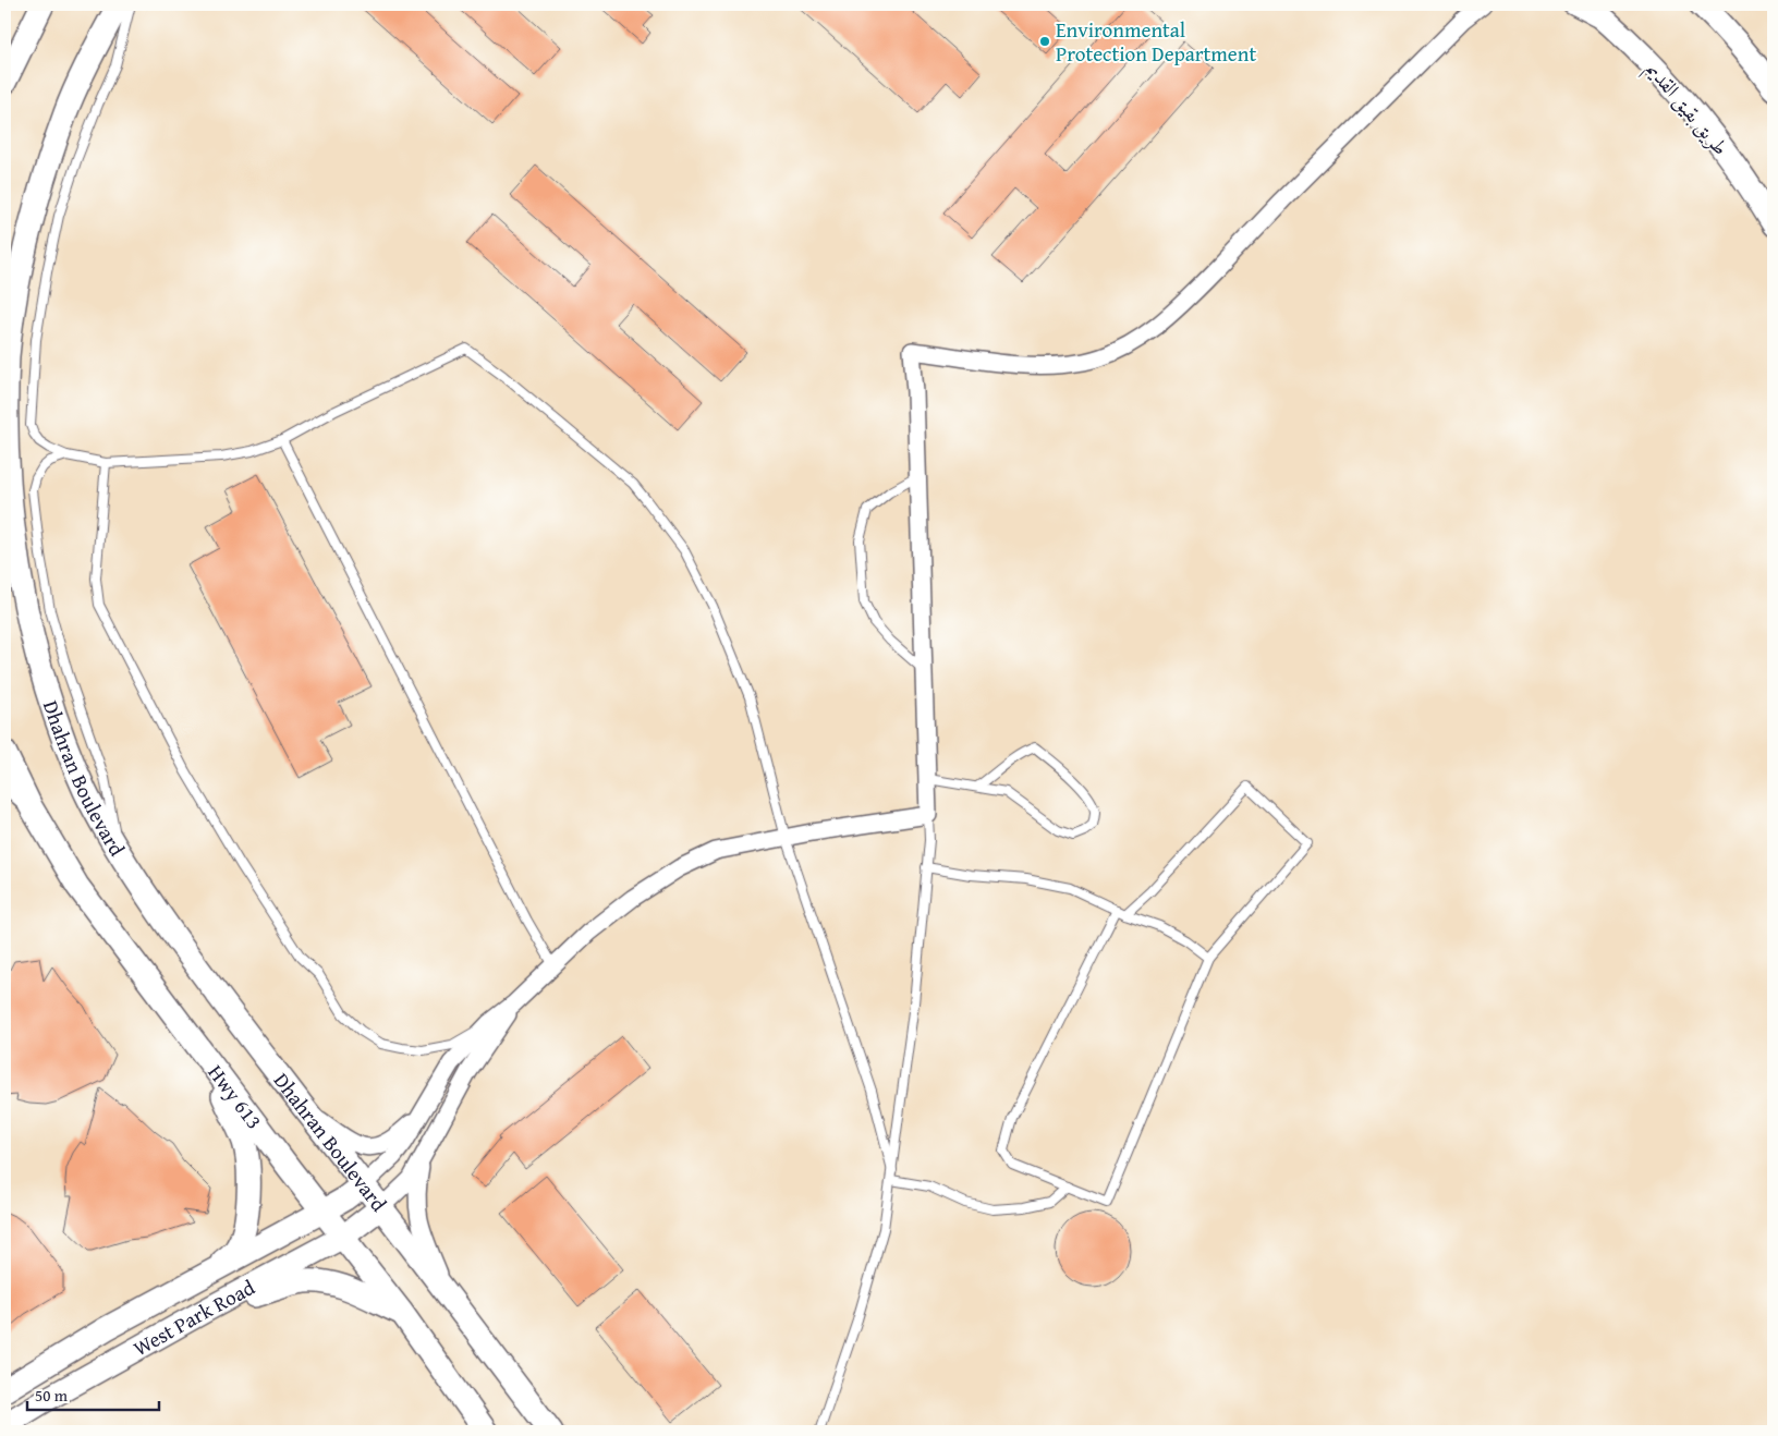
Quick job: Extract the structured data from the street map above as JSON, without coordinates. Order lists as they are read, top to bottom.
{
  "streets": {
    "main road": [
      "طريق بقيق القديم",
      "Dhahran Boulevard",
      "Hwy 613",
      "West Park Road"
    ]
  },
  "crossings": [
    ["Dhahran Boulevard", "West Park Road"],
    ["Hwy 613", "West Park Road"]
  ],
  "places": ["Environmental Protection Department"],
  "scale_bar": "50 m"
}
